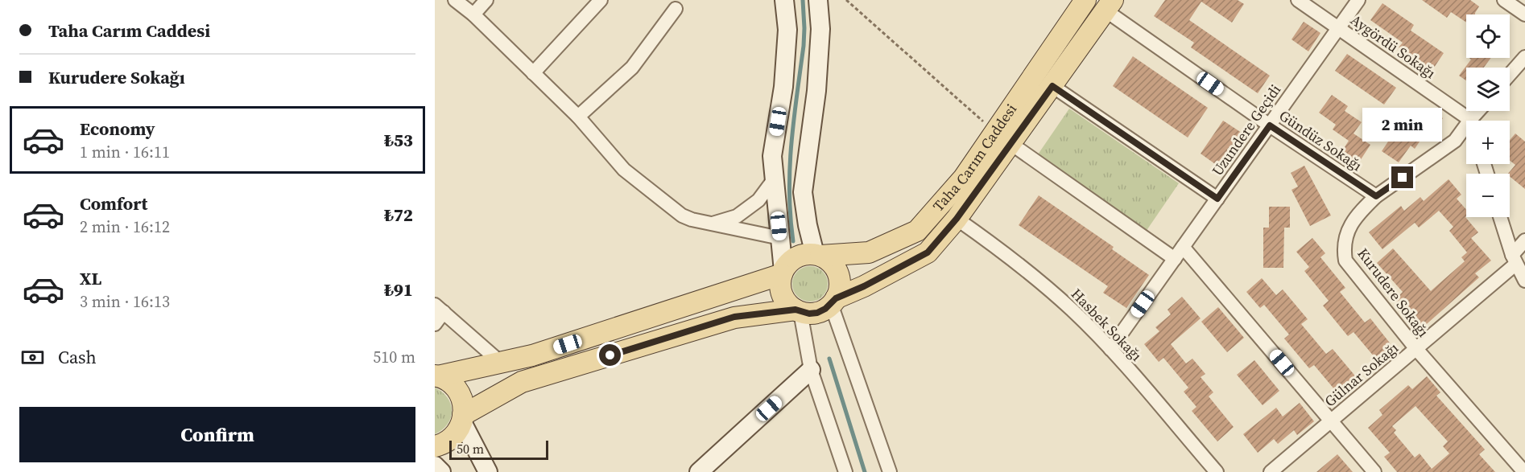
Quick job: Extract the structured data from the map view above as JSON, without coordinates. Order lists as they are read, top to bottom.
{
  "streets": {
    "main road": ["Taha Carım Caddesi"],
    "street": [
      "Aygördü Sokağı",
      "Uzundere Geçidi",
      "Gündüz Sokağı",
      "Kurudere Sokağı",
      "Hasbek Sokağı",
      "Gülnar Sokağı"
    ]
  },
  "crossings": [
    ["Aygördü Sokağı", "Uzundere Geçidi"],
    ["Aygördü Sokağı", "Kurudere Sokağı"],
    ["Uzundere Geçidi", "Gündüz Sokağı"],
    ["Uzundere Geçidi", "Hasbek Sokağı"],
    ["Gündüz Sokağı", "Taha Carım Caddesi"],
    ["Gündüz Sokağı", "Kurudere Sokağı"],
    ["Taha Carım Caddesi", "Hasbek Sokağı"],
    ["Kurudere Sokağı", "Gülnar Sokağı"]
  ],
  "scale_bar": "50 m",
  "page": {
    "banner": ["Taha Carım Caddesi", "Kurudere Sokağı"],
    "map_buttons": ["+", "−"],
    "list": [
      {
        "name": "Economy",
        "note": "1 min · 16:11",
        "value": "₺53"
      },
      {
        "name": "Comfort",
        "note": "2 min · 16:12",
        "value": "₺72"
      },
      {
        "name": "XL",
        "note": "3 min · 16:13",
        "value": "₺91"
      }
    ],
    "bubble": "2 min",
    "pay": ["Cash", "510 m"],
    "buttons": "Confirm",
    "scale": "50 m"
  }
}
